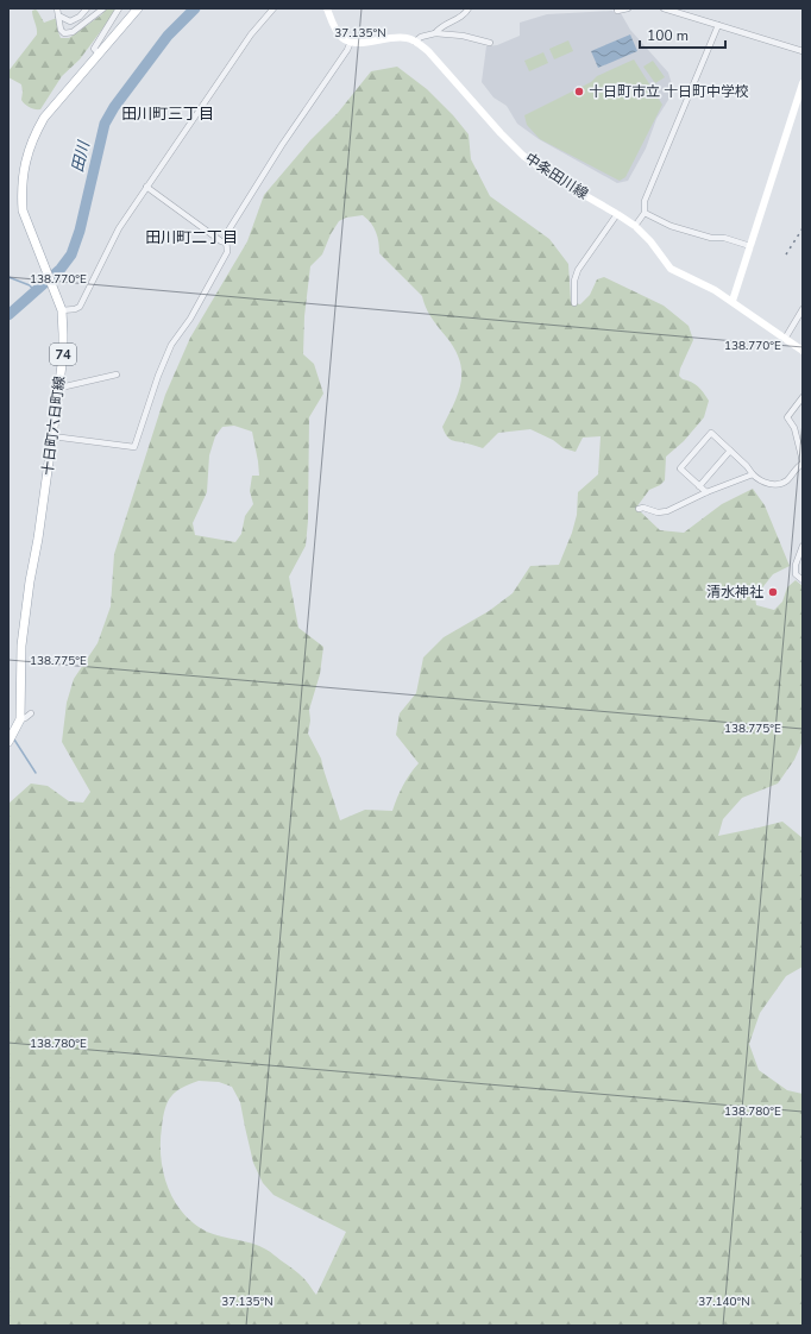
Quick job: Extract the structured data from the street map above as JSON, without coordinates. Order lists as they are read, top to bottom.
{
  "streets": {
    "main road": ["中条田川線", "74", "十日町六日町線"]
  },
  "districts": ["田川町三丁目", "田川町二丁目"],
  "water": ["田川"],
  "places": ["十日町市立 十日町中学校", "清水神社"],
  "scale_bar": "100 m",
  "coordinates": [
    "37.135°N",
    "138.770°E",
    "138.775°E",
    "138.780°E",
    "37.140°N"
  ]
}
